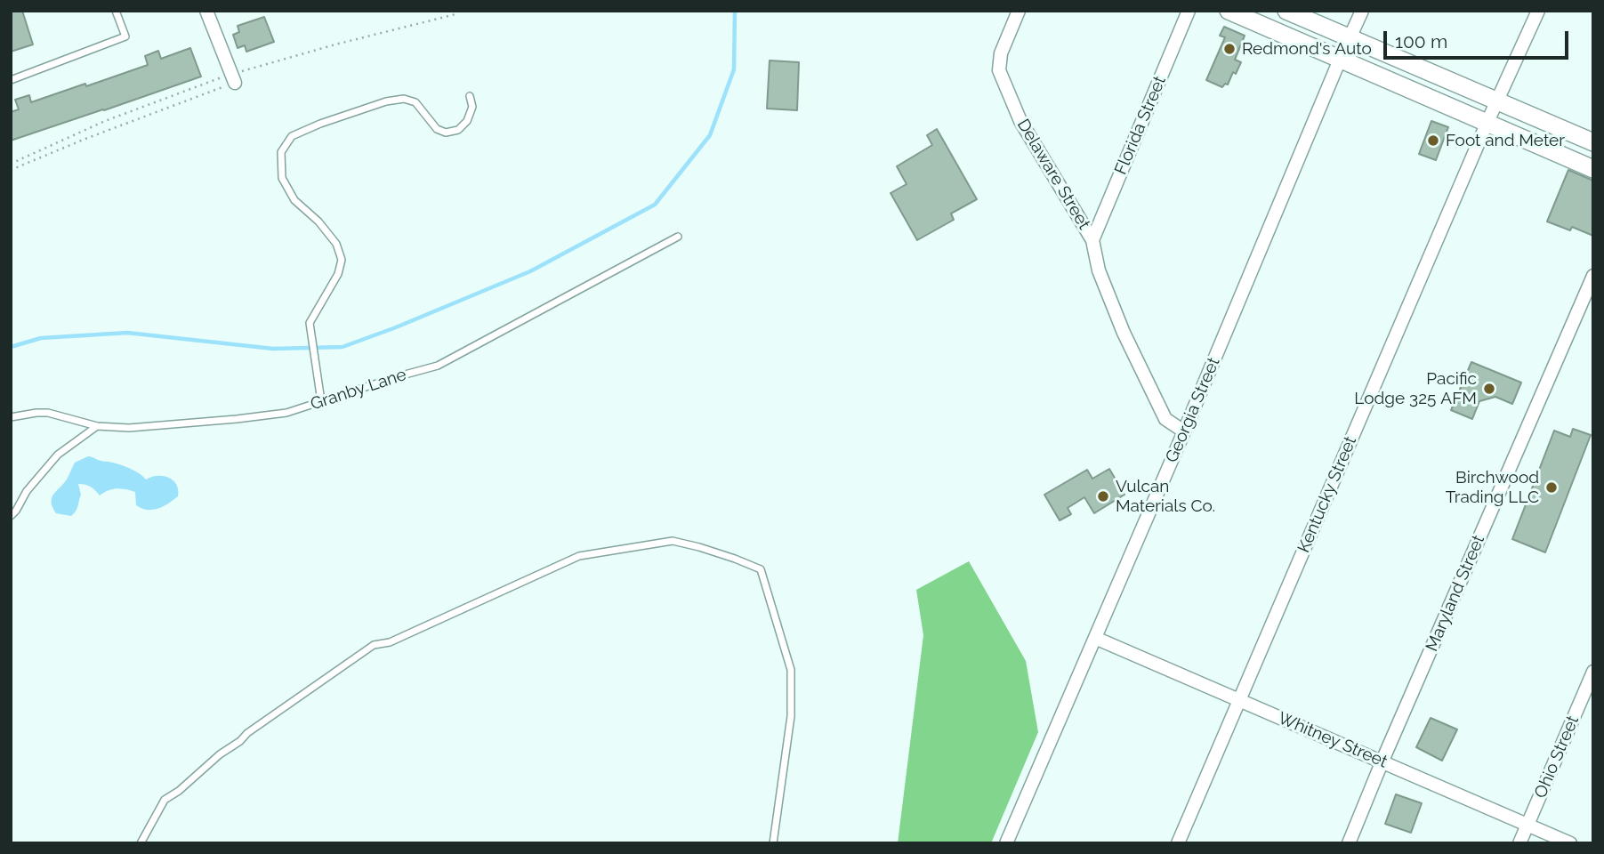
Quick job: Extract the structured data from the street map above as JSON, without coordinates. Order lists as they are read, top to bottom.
{
  "streets": {
    "street": [
      "Florida Street",
      "Delaware Street",
      "Georgia Street",
      "Kentucky Street",
      "Maryland Street",
      "Whitney Street",
      "Ohio Street"
    ],
    "lane": ["Granby Lane"]
  },
  "crossings": [
    ["Florida Street", "Delaware Street"],
    ["Delaware Street", "Georgia Street"],
    ["Georgia Street", "Whitney Street"],
    ["Kentucky Street", "Whitney Street"],
    ["Maryland Street", "Whitney Street"],
    ["Whitney Street", "Ohio Street"]
  ],
  "places": [
    "Redmond's Auto",
    "Foot and Meter",
    "Pacific Lodge 325 AFM",
    "Birchwood Trading LLC",
    "Vulcan Materials Co."
  ],
  "scale_bar": "100 m"
}
